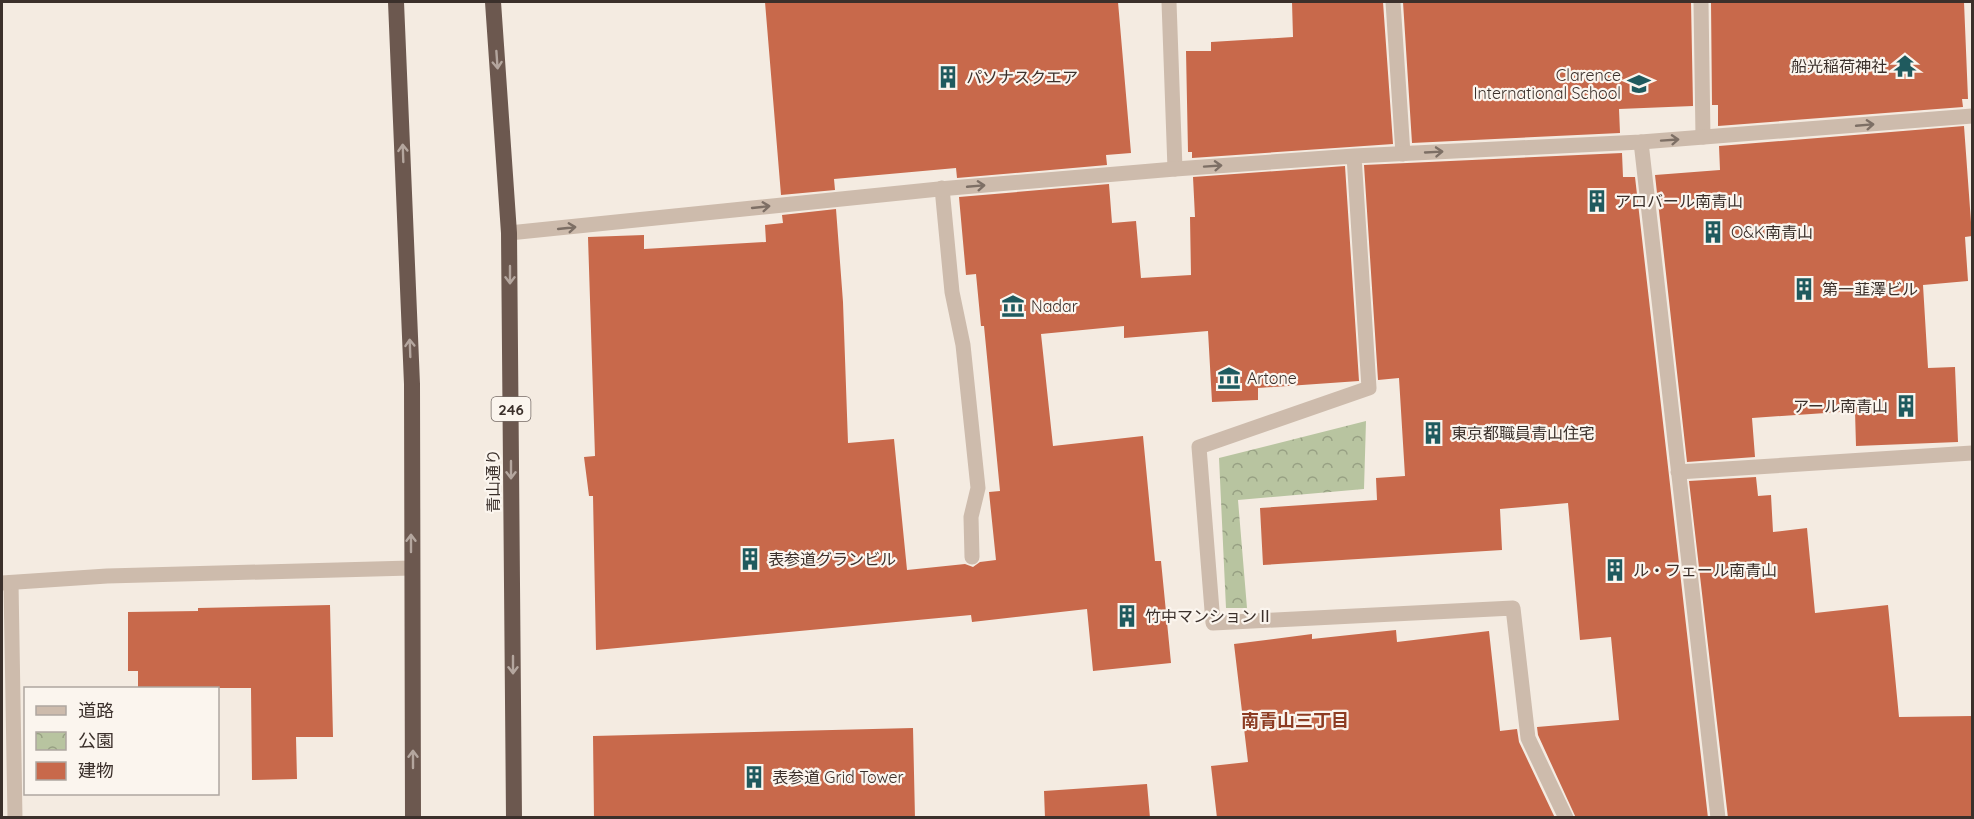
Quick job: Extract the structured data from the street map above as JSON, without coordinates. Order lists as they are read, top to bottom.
{
  "streets": {
    "highway": ["246", "青山通り"]
  },
  "districts": ["南青山三丁目"],
  "places": {
    "temple": ["船光稲荷神社"],
    "building": [
      "パソナスクエア",
      "アロバール南青山",
      "O&K南青山",
      "第一韮澤ビル",
      "アール南青山",
      "東京都職員青山住宅",
      "表参道グランビル",
      "ル・フェール南青山",
      "竹中マンションⅡ",
      "表参道 Grid Tower"
    ],
    "school or university": ["Clarence International School"],
    "museum": ["Nadar", "Artone"]
  },
  "legend": ["道路", "公園", "建物"]
}
